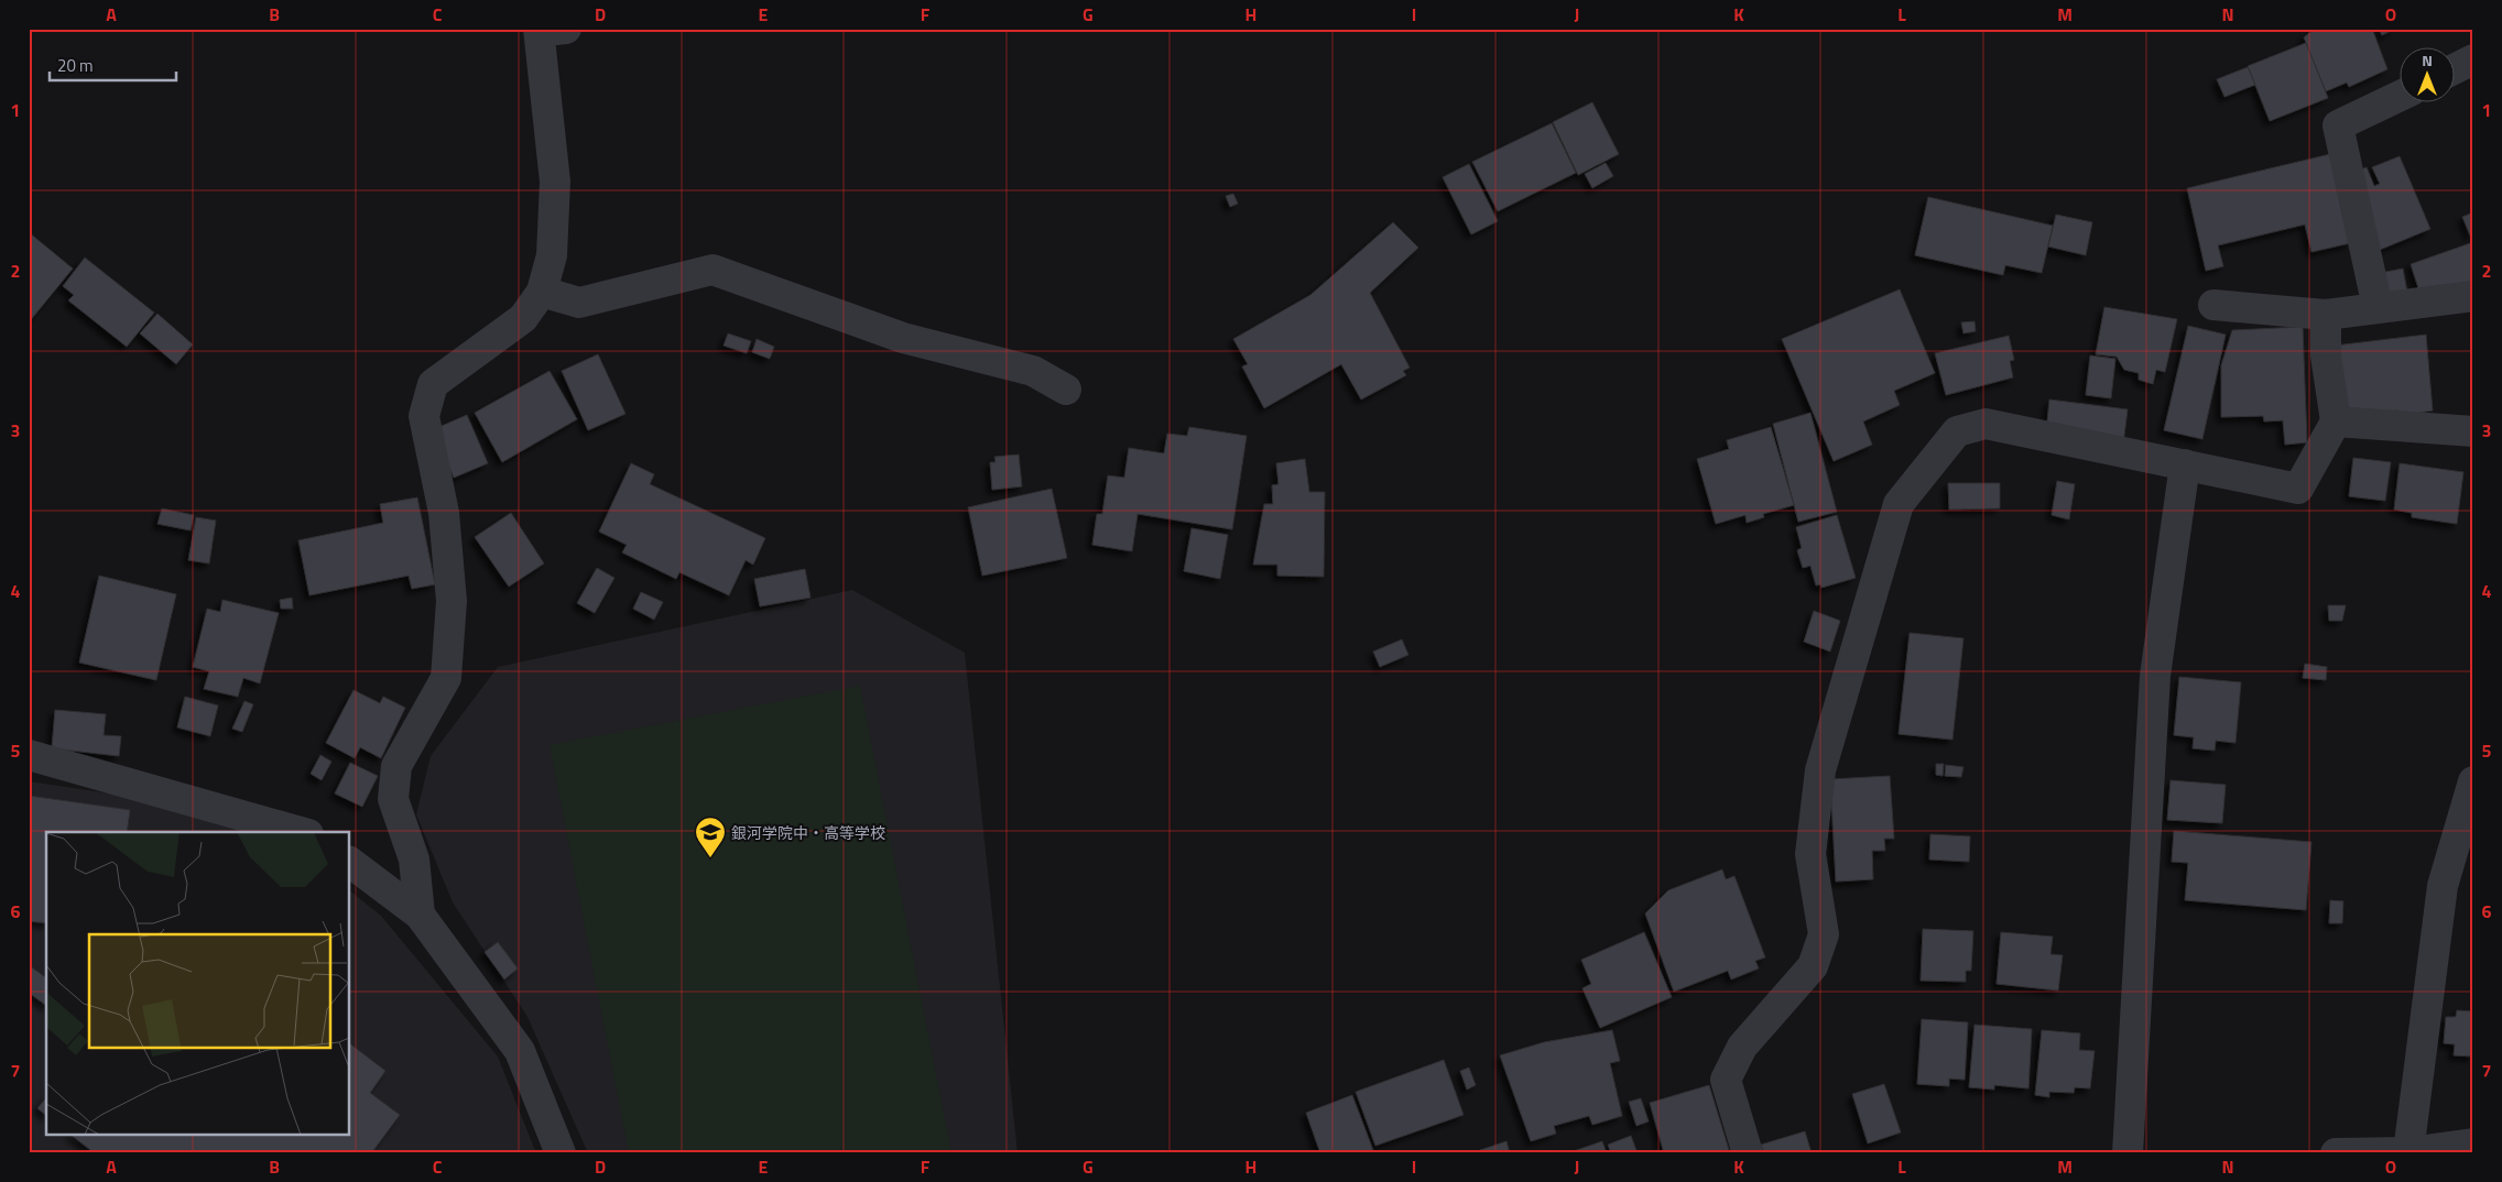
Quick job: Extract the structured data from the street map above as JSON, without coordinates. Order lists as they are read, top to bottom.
{
  "places": {
    "school or university": ["銀河学院中・高等学校"]
  },
  "scale_bar": "20 m",
  "north": "top",
  "grid": {
    "columns": [
      "A",
      "B",
      "C",
      "D",
      "E",
      "F",
      "G",
      "H",
      "I",
      "J",
      "K",
      "L",
      "M",
      "N",
      "O"
    ],
    "rows": [
      "1",
      "2",
      "3",
      "4",
      "5",
      "6",
      "7"
    ]
  }
}
